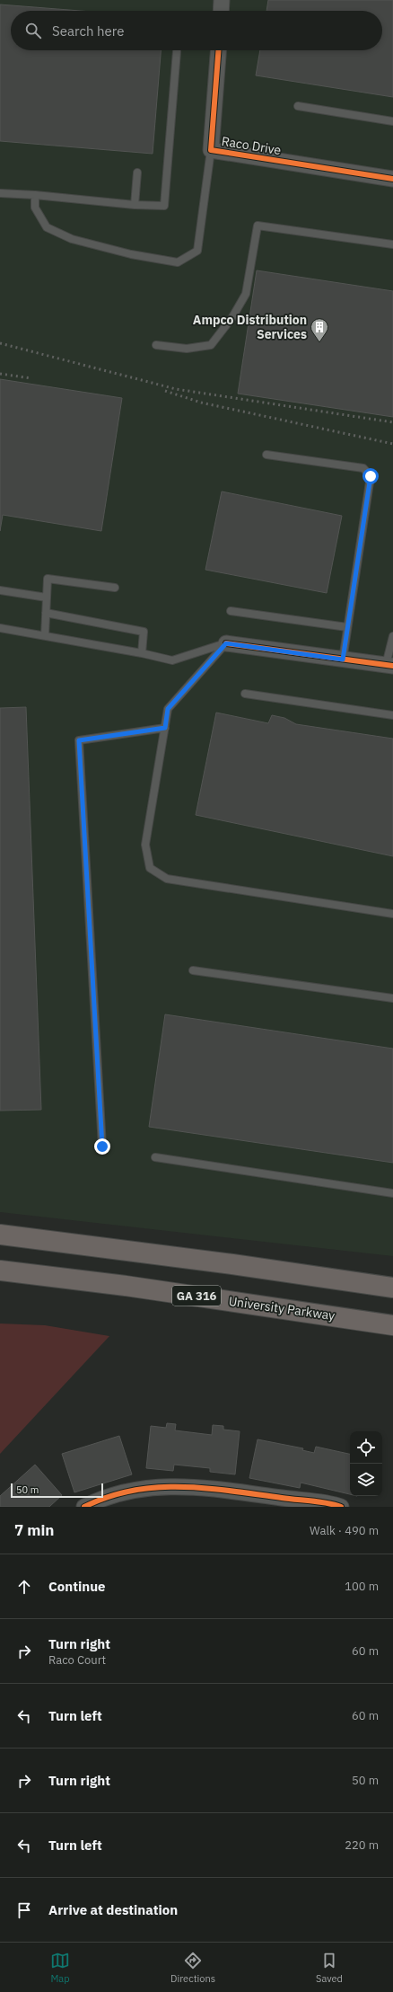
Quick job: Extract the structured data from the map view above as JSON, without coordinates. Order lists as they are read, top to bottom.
{
  "streets": {
    "highway": ["GA 316", "University Parkway"],
    "street": ["Raco Drive"]
  },
  "places": {
    "building": ["Ampco Distribution Services"]
  },
  "scale_bar": "50 m",
  "page": {
    "search": "Search here",
    "scale": "50 m",
    "heading": ["7 min", "Walk · 490 m"],
    "list": [
      ["Continue", "100 m"],
      ["Turn right", "Raco Court", "60 m"],
      ["Turn left", "60 m"],
      ["Turn right", "50 m"],
      ["Turn left", "220 m"],
      "Arrive at destination"
    ],
    "nav": ["Map", "Directions", "Saved"]
  }
}
